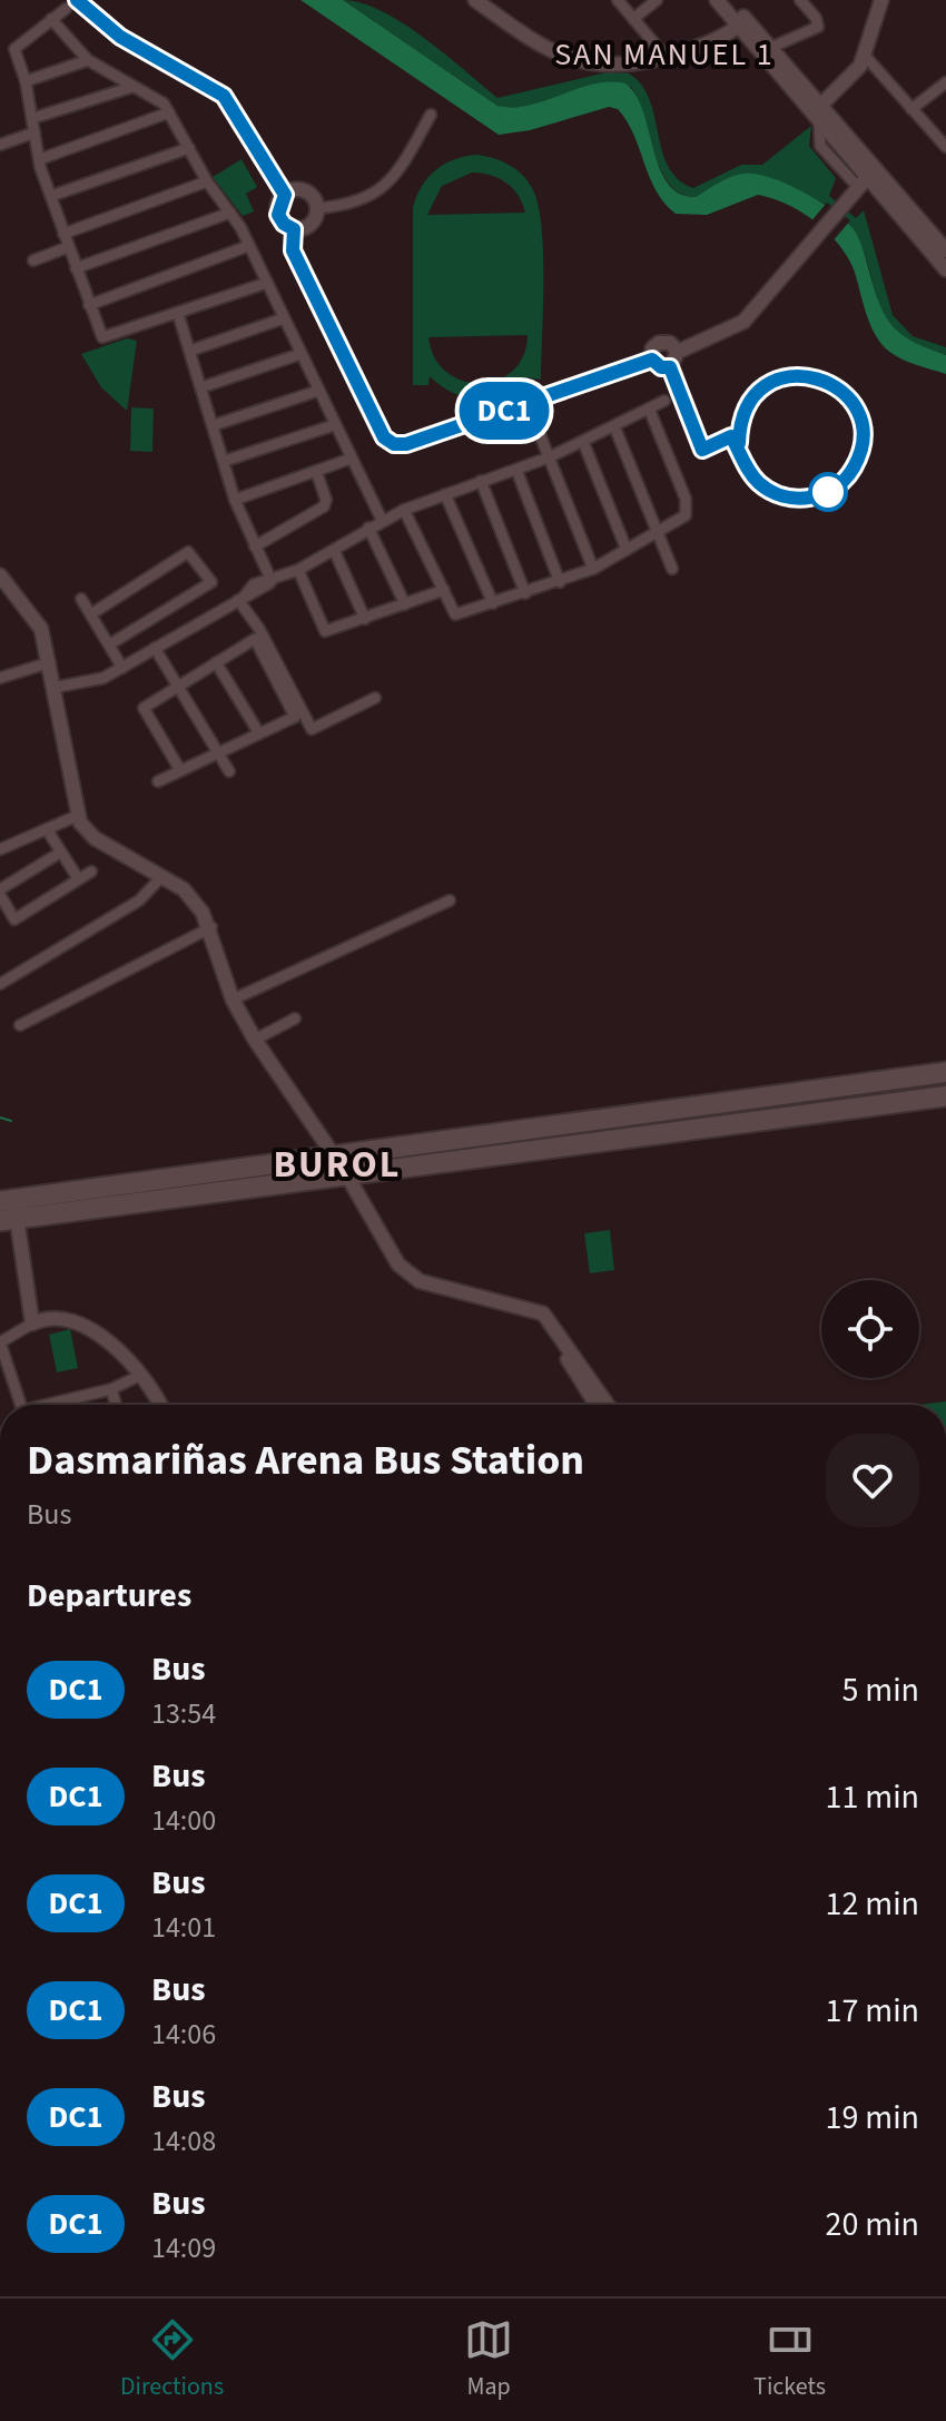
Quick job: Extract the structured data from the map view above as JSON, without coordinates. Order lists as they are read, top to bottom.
{
  "districts": ["SAN MANUEL 1", "BUROL"],
  "lines": ["bus line DC1"],
  "page": {
    "on_map": "DC1",
    "heading": [
      ["Dasmariñas Arena Bus Station", "Bus"],
      "Departures"
    ],
    "list": [
      {
        "mark": "DC1",
        "name": "Bus",
        "note": "13:54",
        "value": "5 min"
      },
      {
        "mark": "DC1",
        "name": "Bus",
        "note": "14:00",
        "value": "11 min"
      },
      {
        "mark": "DC1",
        "name": "Bus",
        "note": "14:01",
        "value": "12 min"
      },
      {
        "mark": "DC1",
        "name": "Bus",
        "note": "14:06",
        "value": "17 min"
      },
      {
        "mark": "DC1",
        "name": "Bus",
        "note": "14:08",
        "value": "19 min"
      },
      {
        "mark": "DC1",
        "name": "Bus",
        "note": "14:09",
        "value": "20 min"
      }
    ],
    "tabs": ["Directions", "Map", "Tickets"]
  }
}
